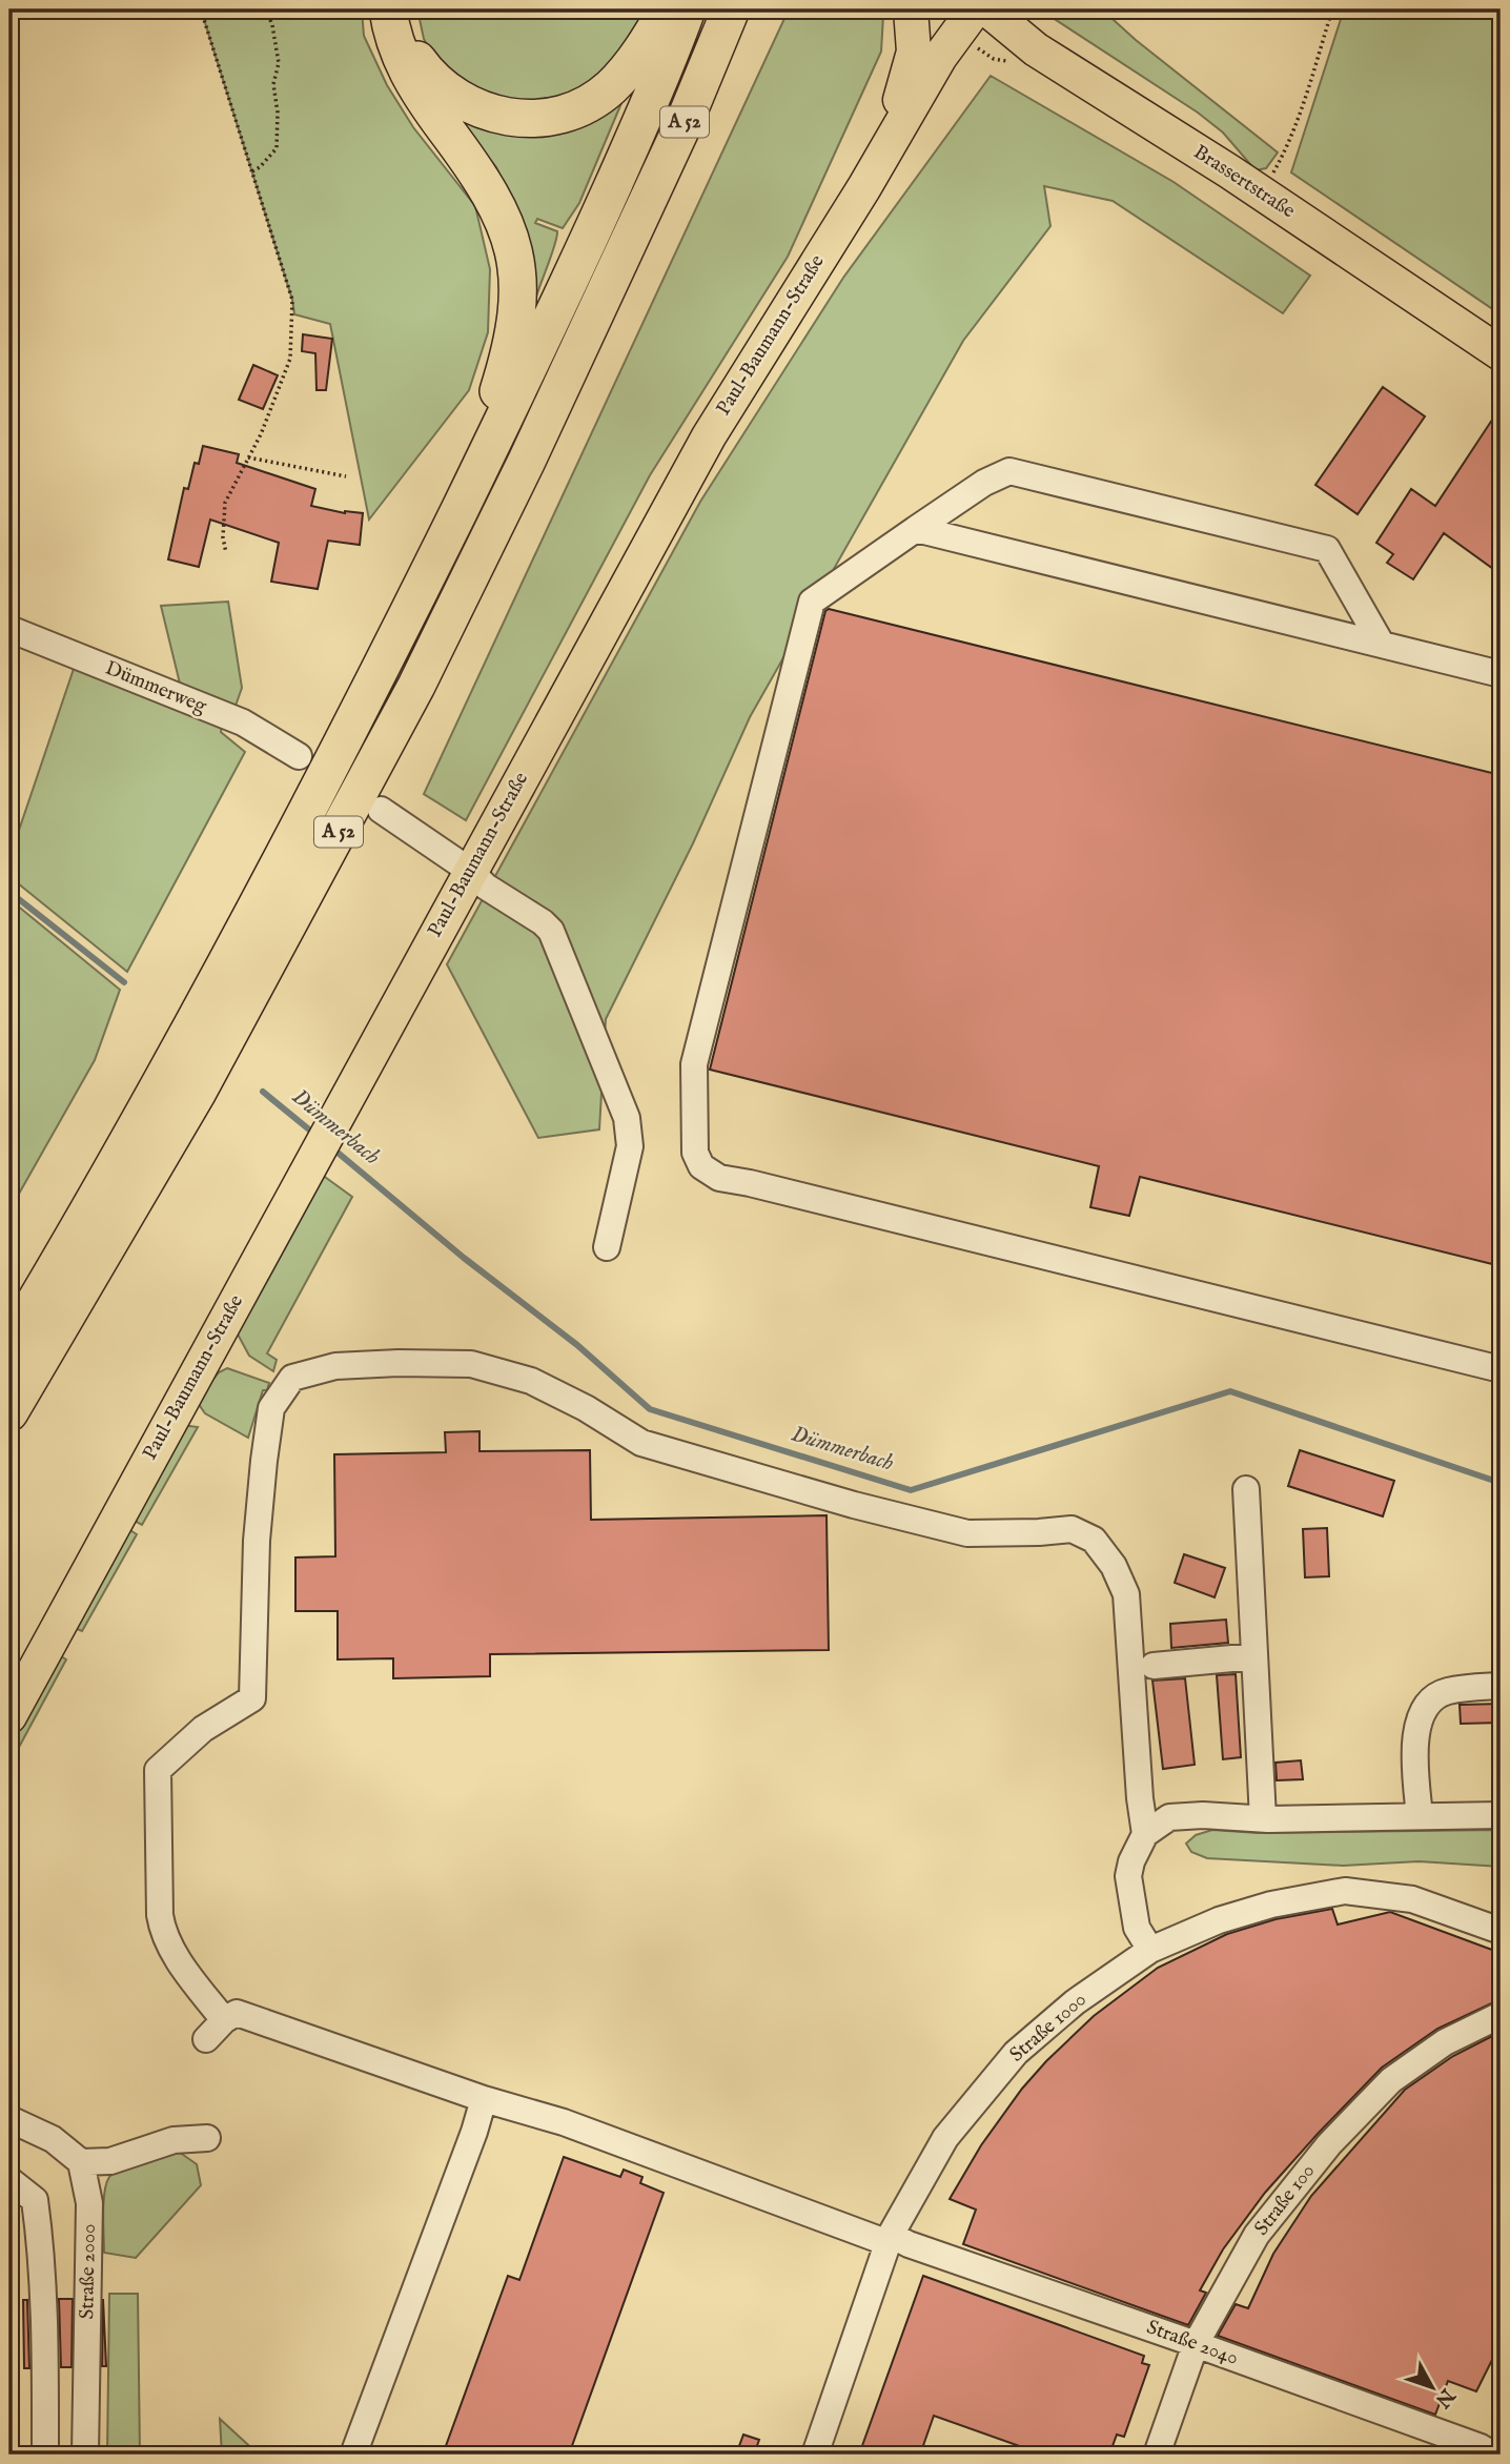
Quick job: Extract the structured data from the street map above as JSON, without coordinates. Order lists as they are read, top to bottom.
{
  "streets": {
    "highway": ["A 52"],
    "main road": ["Brassertstraße", "Paul-Baumann-Straße"],
    "street": [
      "Dümmerweg",
      "Straße 1000",
      "Straße 100",
      "Straße 2000",
      "Straße 2040"
    ]
  },
  "crossings": [
    ["Straße 1000", "Straße 2040"],
    ["Straße 100", "Straße 2040"]
  ],
  "water": ["Dümmerbach"],
  "north": "bottom right"
}
